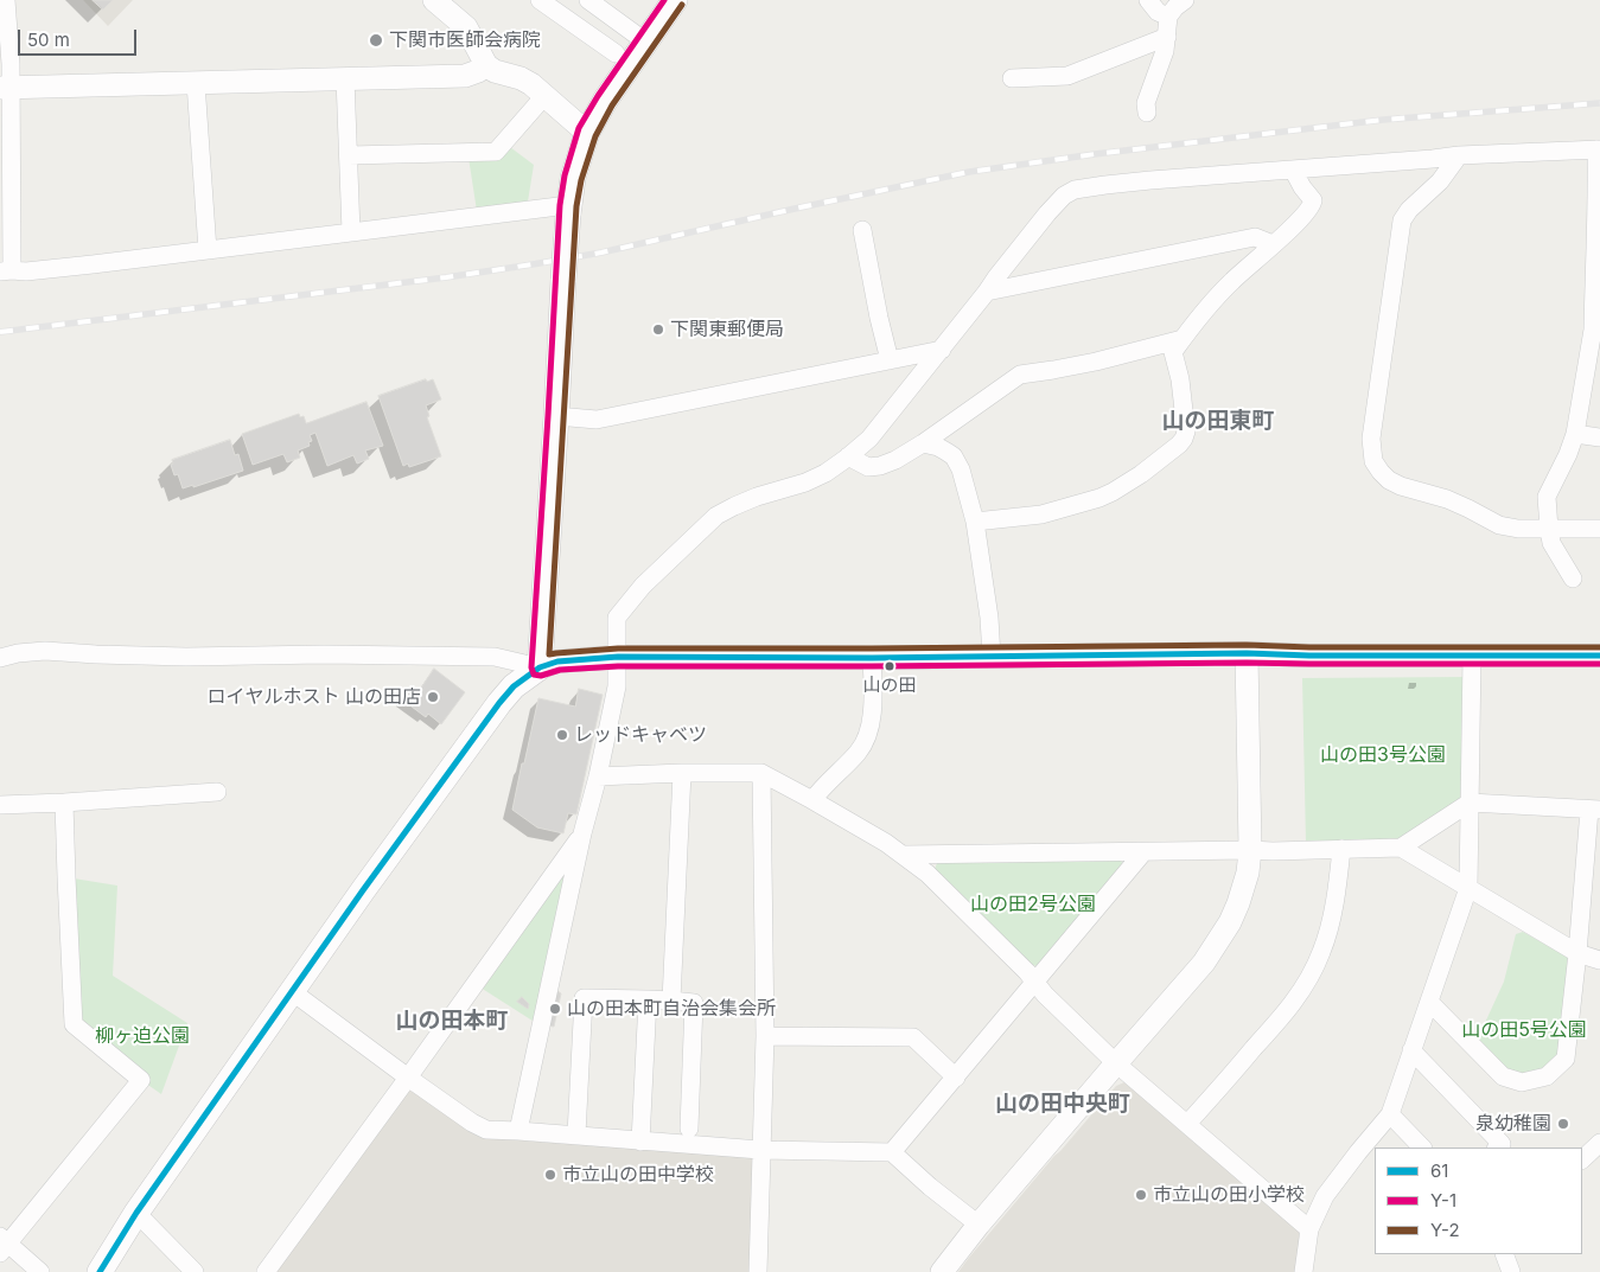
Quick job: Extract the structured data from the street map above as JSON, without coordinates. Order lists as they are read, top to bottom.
{
  "districts": ["山の田東町", "山の田本町", "山の田中央町"],
  "parks": [
    "山の田3号公園",
    "山の田2号公園",
    "山の田5号公園",
    "柳ヶ迫公園"
  ],
  "places": [
    "下関市医師会病院",
    "下関東郵便局",
    "山の田",
    "ロイヤルホスト 山の田店",
    "レッドキャベツ",
    "山の田本町自治会集会所",
    "泉幼稚園",
    "市立山の田中学校",
    "市立山の田小学校"
  ],
  "lines": ["transit line Y-1", "transit line Y-2", "transit line 61"],
  "legend": ["61", "Y-1", "Y-2"],
  "scale_bar": "50 m"
}
